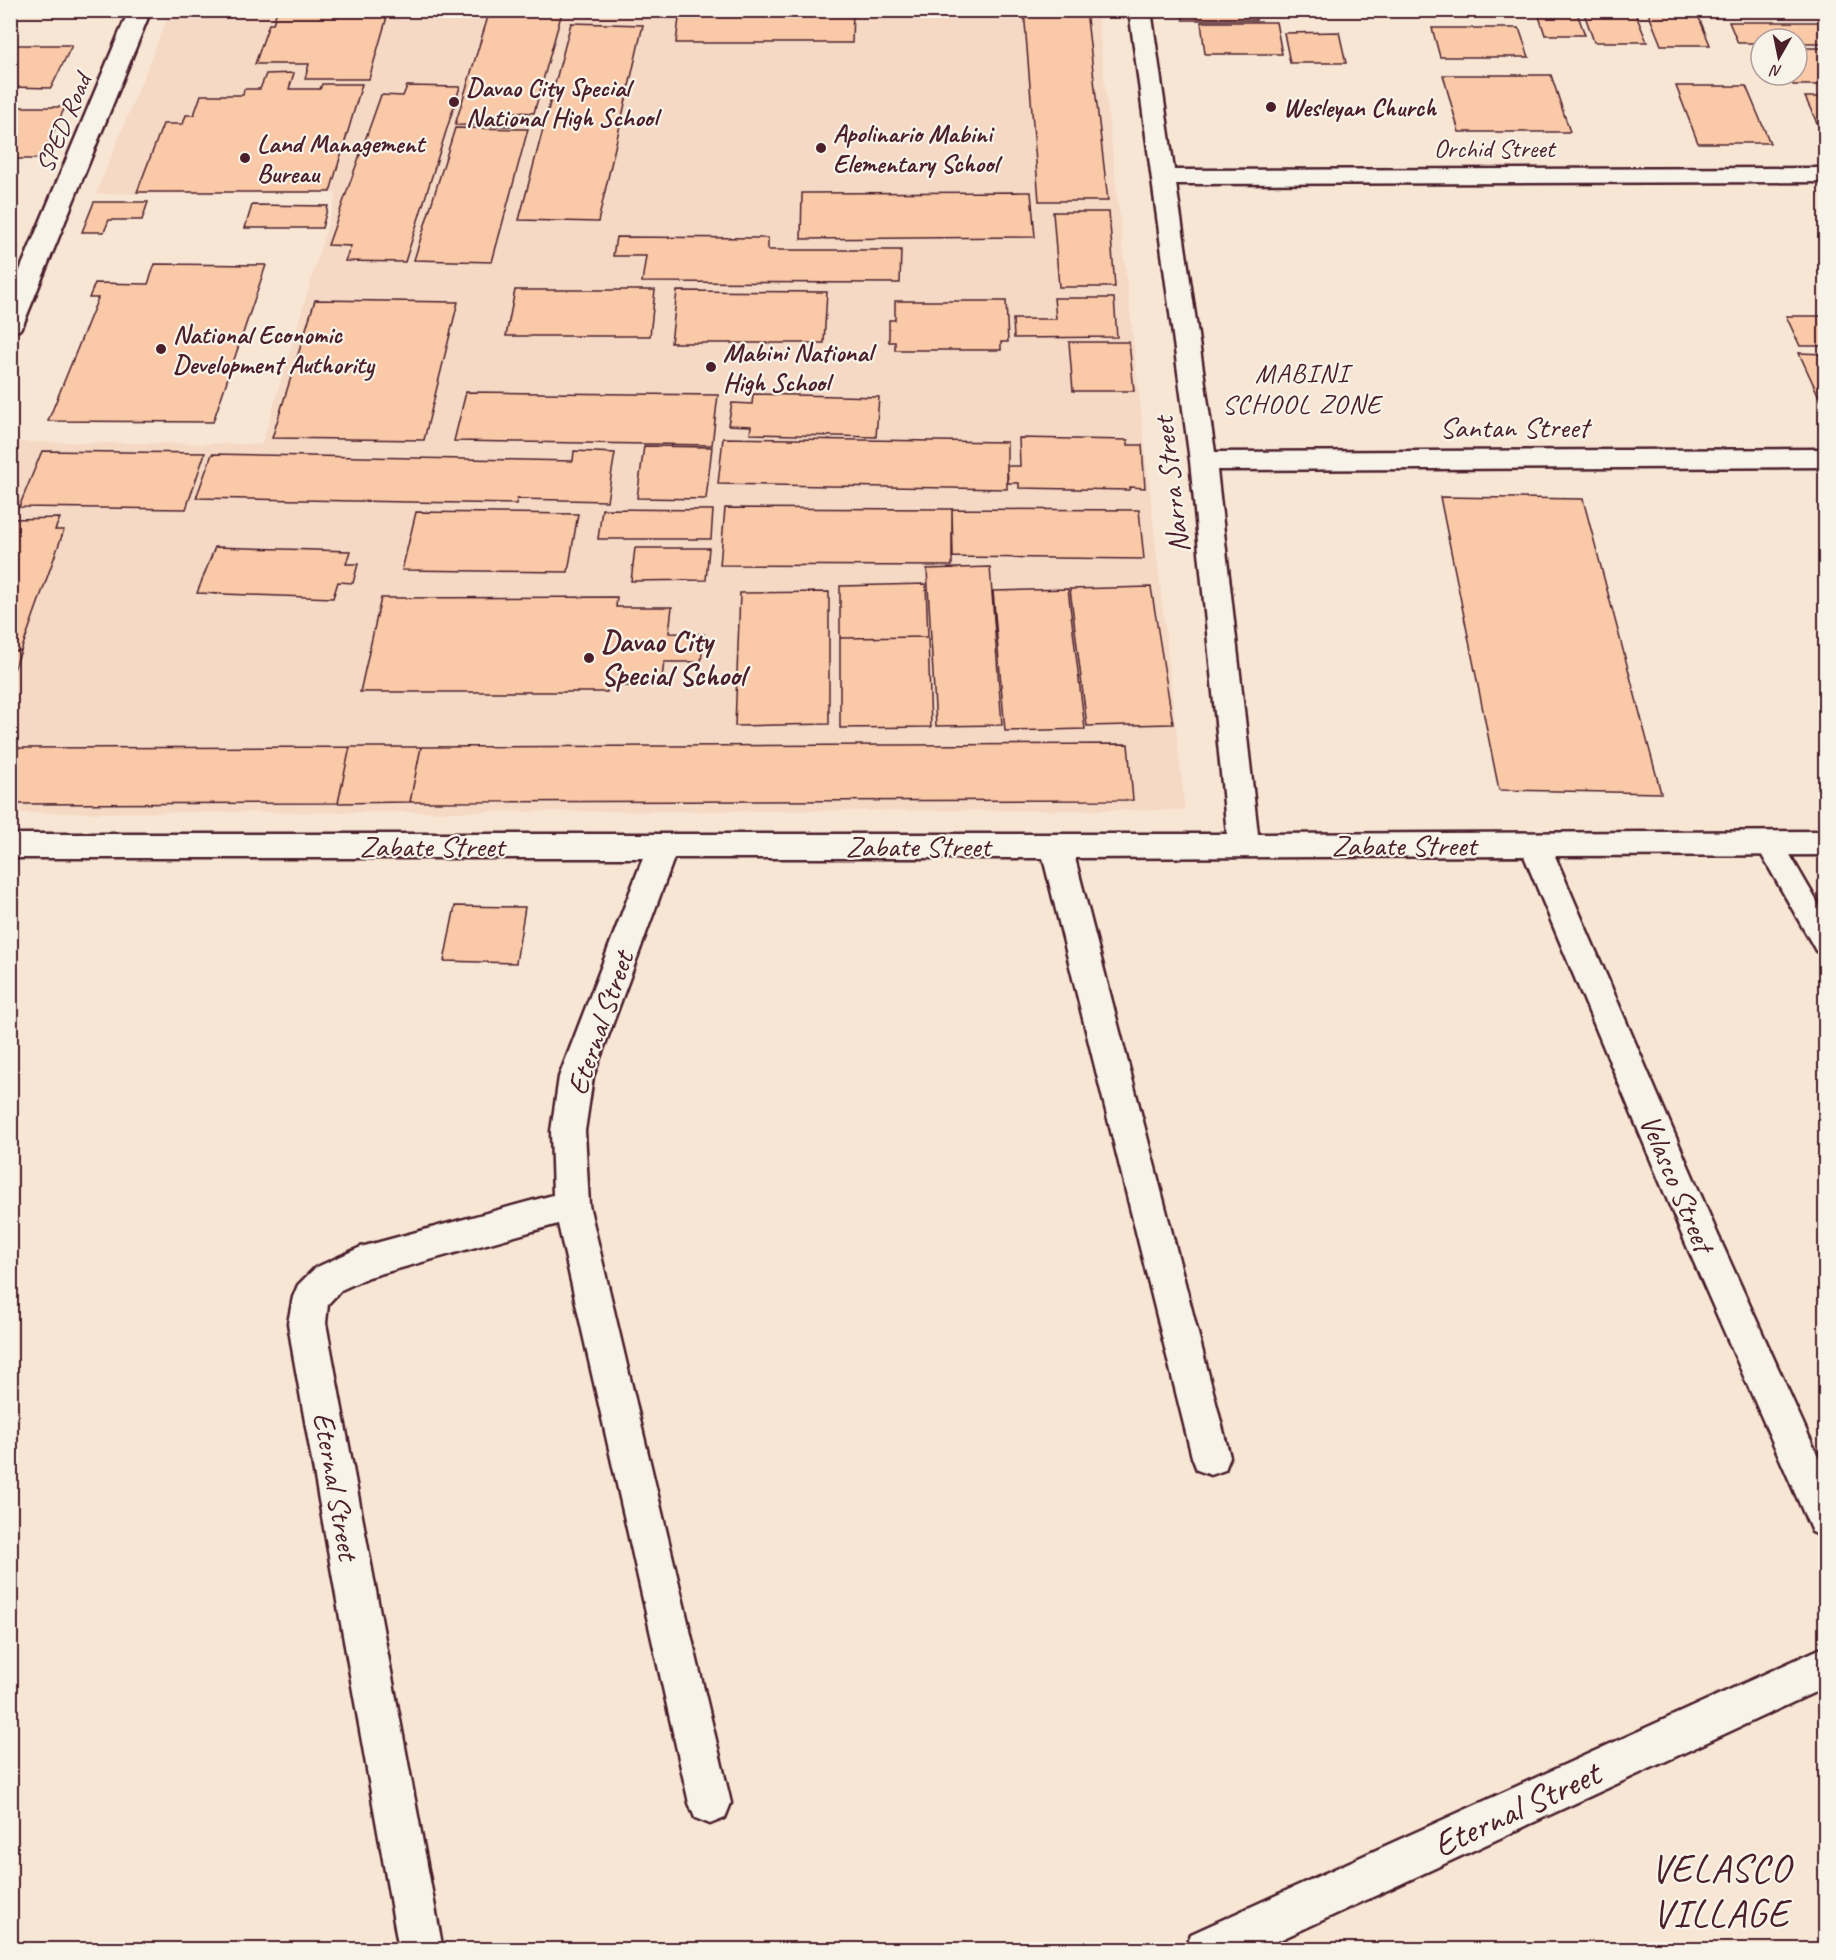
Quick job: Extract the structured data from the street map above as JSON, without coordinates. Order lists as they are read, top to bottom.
{
  "streets": {
    "street": [
      "SPED Road",
      "Orchid Street",
      "Santan Street",
      "Narra Street",
      "Zabate Street",
      "Eternal Street",
      "Velasco Street"
    ]
  },
  "crossings": [
    ["Orchid Street", "Narra Street"],
    ["Santan Street", "Narra Street"],
    ["Narra Street", "Zabate Street"],
    ["Zabate Street", "Eternal Street"],
    ["Zabate Street", "Velasco Street"]
  ],
  "districts": ["MABINI SCHOOL ZONE", "VELASCO VILLAGE"],
  "places": [
    "Davao City Special National High School",
    "Wesleyan Church",
    "Apolinario Mabini Elementary School",
    "Land Management Bureau",
    "National Economic Development Authority",
    "Mabini National High School",
    "Davao City Special School"
  ],
  "north": "bottom"
}
